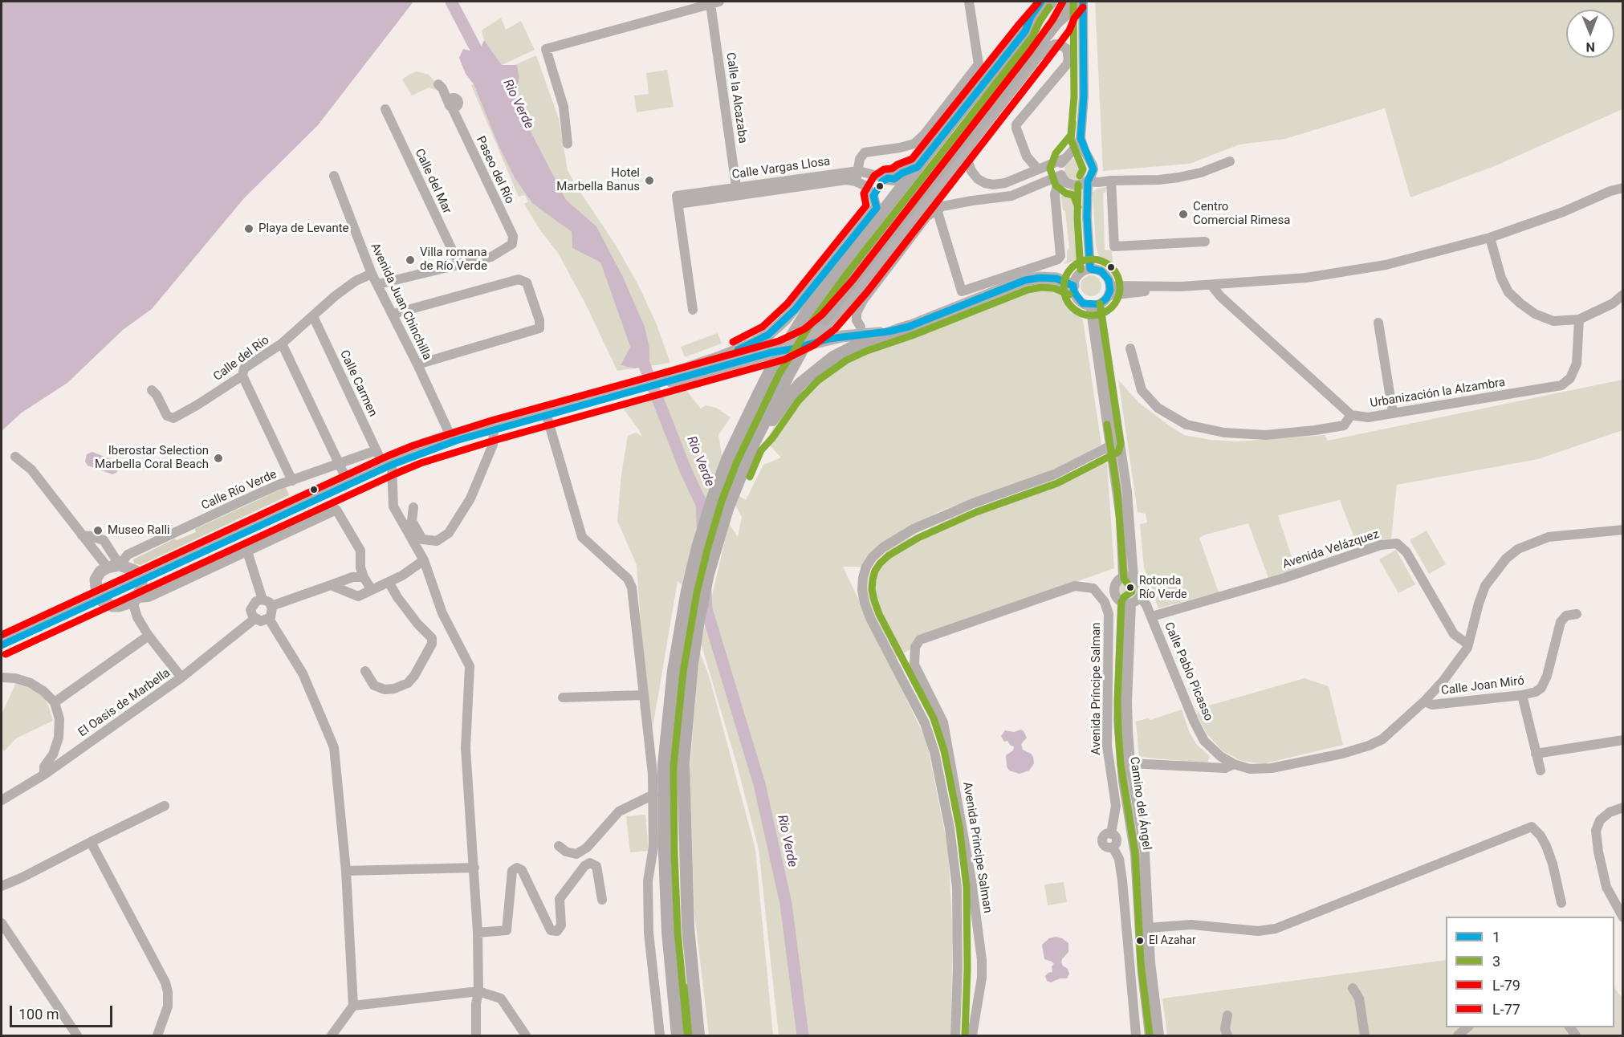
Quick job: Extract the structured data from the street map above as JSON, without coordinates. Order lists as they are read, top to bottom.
{
  "streets": {
    "street": [
      "Calle la Alcazaba",
      "Calle Vargas Llosa",
      "Paseo del Río",
      "Calle del Mar",
      "Avenida Juan Chinchilla",
      "Calle del Río",
      "Calle Carmen",
      "Urbanización la Alzambra",
      "Calle Río Verde",
      "Avenida Velázquez",
      "Calle Pablo Picasso",
      "Calle Joan Miró",
      "Avenida Príncipe Salman",
      "El Oasis de Marbella",
      "Camino del Ángel",
      "Avenida Principe Salman"
    ]
  },
  "crossings": [
    ["Calle la Alcazaba", "Calle Vargas Llosa"],
    ["Paseo del Río", "Calle del Mar"],
    ["Avenida Juan Chinchilla", "Calle del Río"],
    ["Calle del Río", "Calle Carmen"],
    ["Calle Carmen", "Calle Río Verde"],
    ["Avenida Velázquez", "Calle Pablo Picasso"],
    ["Calle Pablo Picasso", "Calle Joan Miró"],
    ["Calle Pablo Picasso", "Camino del Ángel"],
    ["Avenida Príncipe Salman", "Avenida Principe Salman"]
  ],
  "water": ["Rio Verde"],
  "places": [
    "Hotel Marbella Banus",
    "Centro Comercial Rimesa",
    "Playa de Levante",
    "Villa romana de Río Verde",
    "Iberostar Selection Marbella Coral Beach",
    "Museo Ralli",
    "Rotonda Río Verde",
    "El Azahar"
  ],
  "lines": [
    "transit line 1",
    "transit line 3",
    "transit line L-79",
    "transit line L-77"
  ],
  "legend": [
    "1",
    "3",
    "L-79",
    "L-77"
  ],
  "scale_bar": "100 m",
  "north": "bottom"
}
